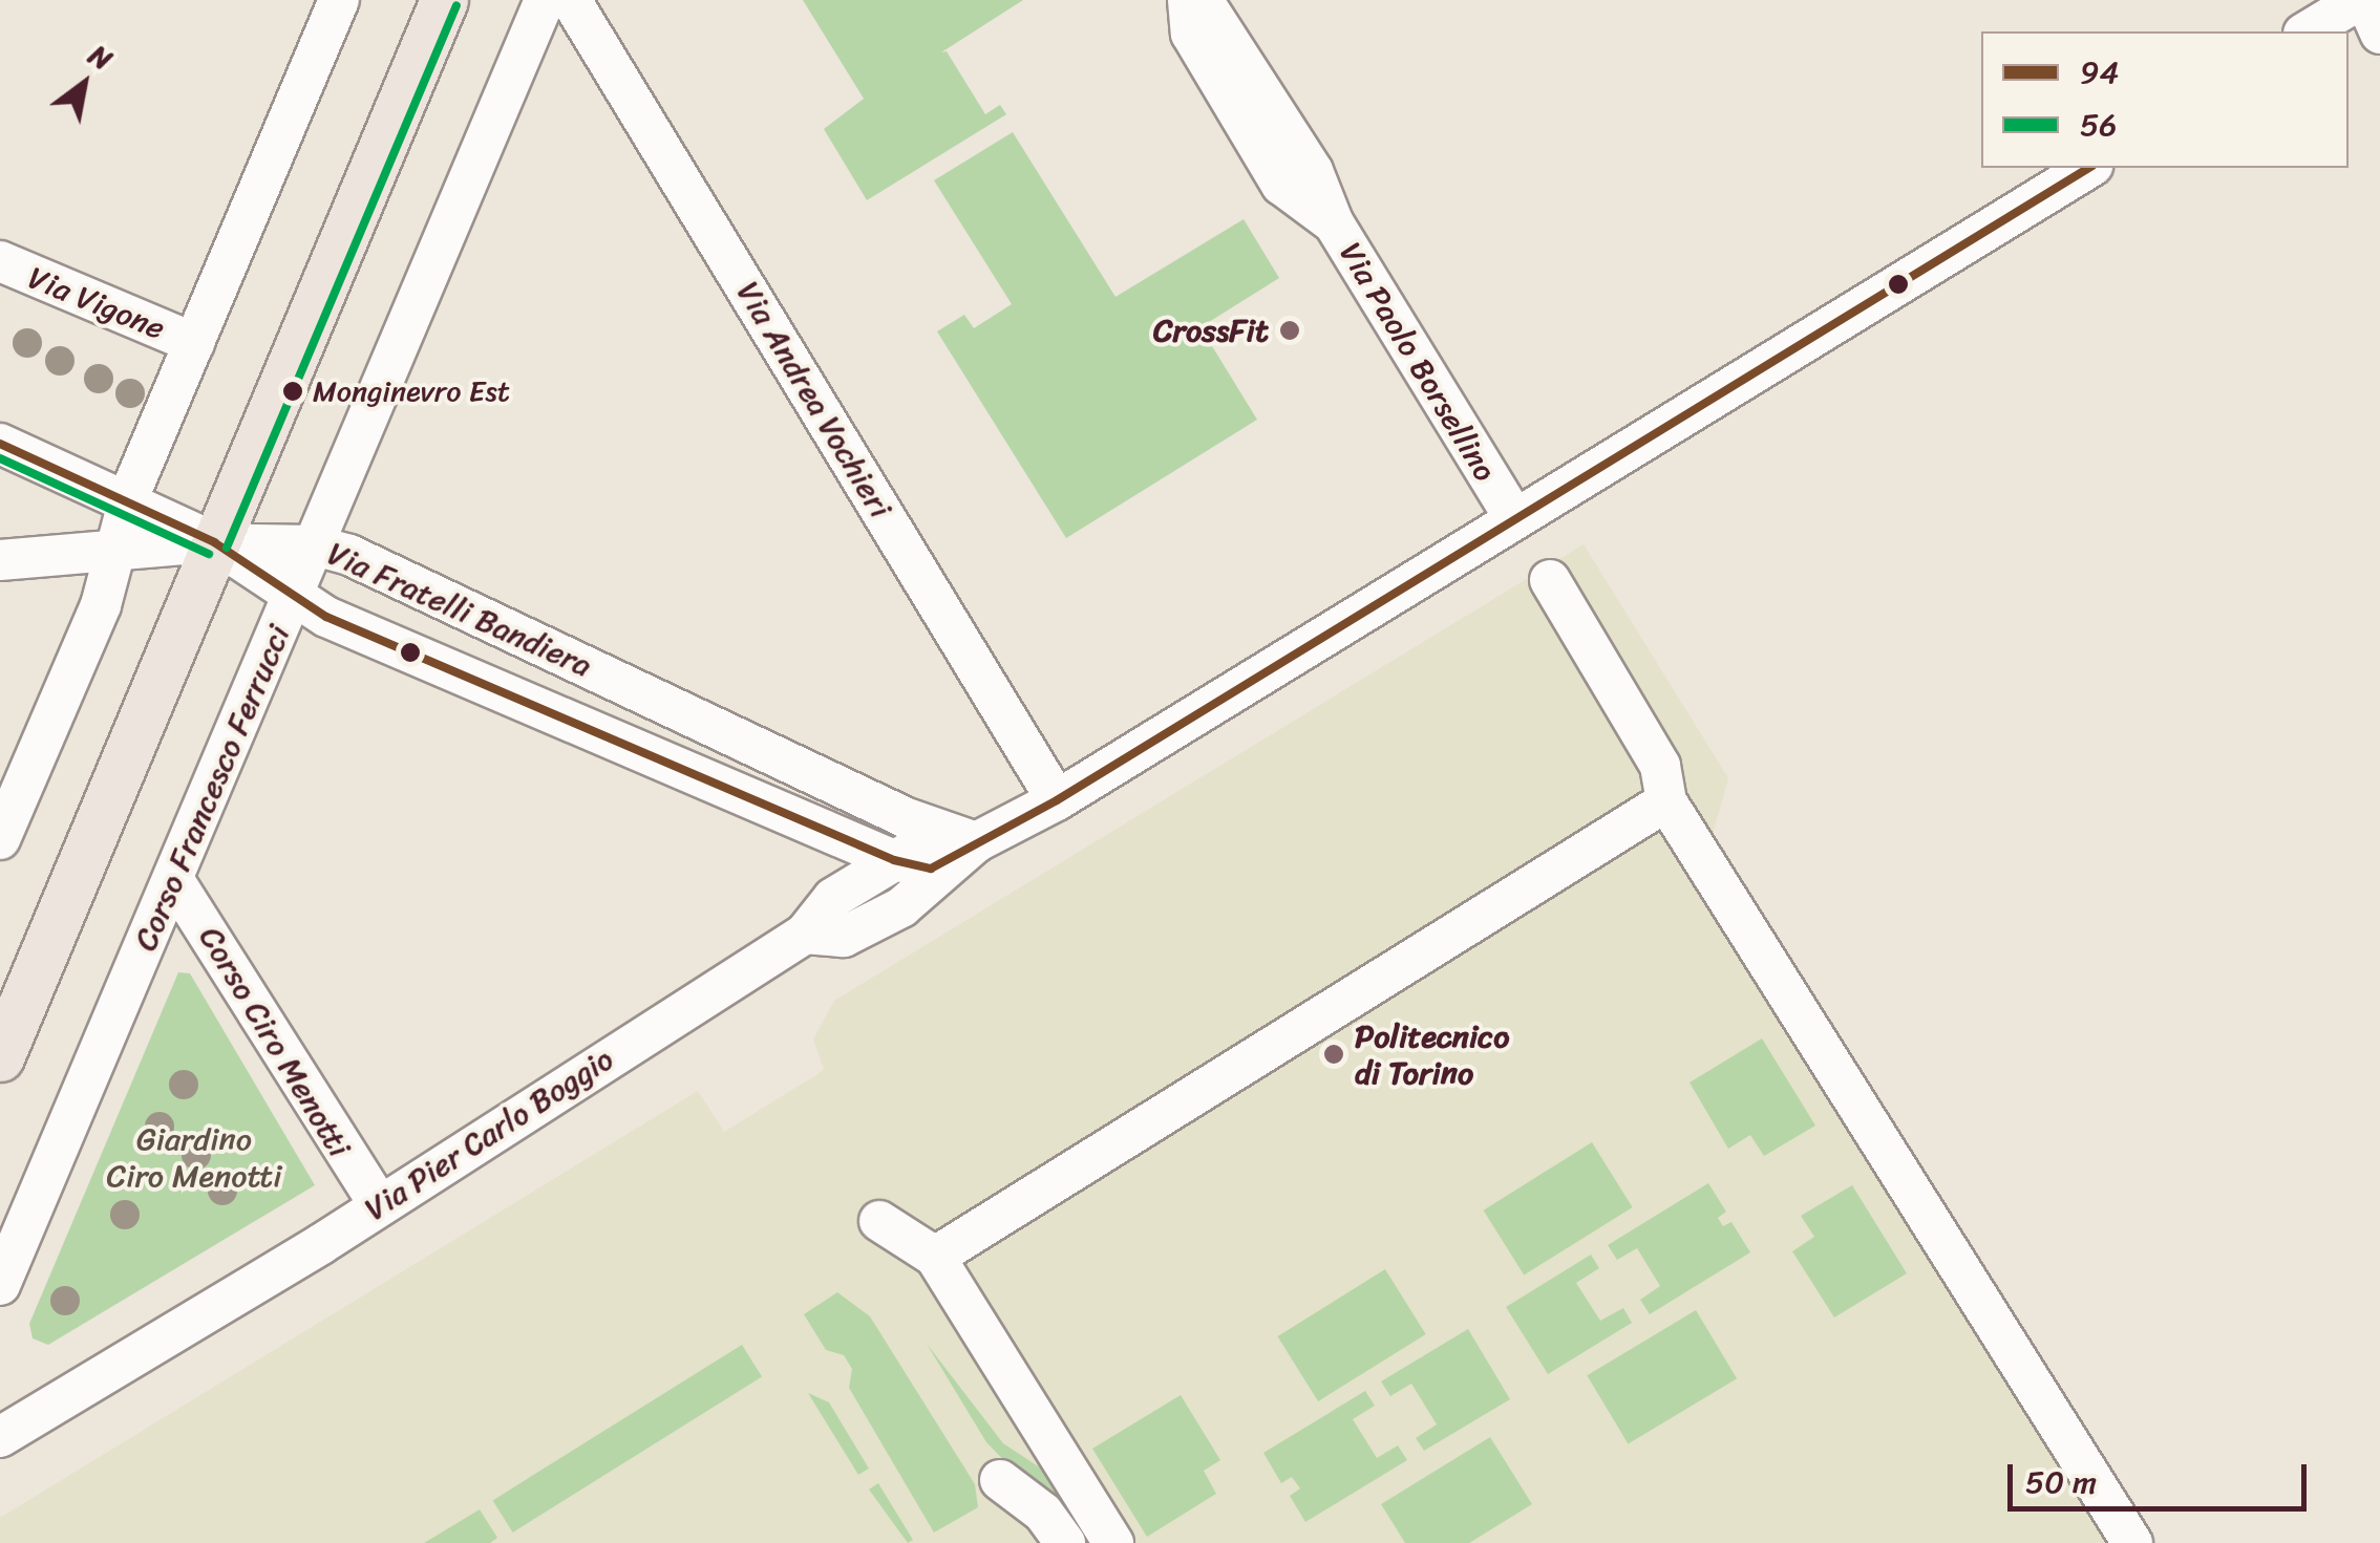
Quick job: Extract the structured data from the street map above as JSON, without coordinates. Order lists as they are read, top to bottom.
{
  "streets": {
    "street": [
      "Via Vigone",
      "Via Paolo Borsellino",
      "Via Andrea Vochieri",
      "Via Fratelli Bandiera",
      "Corso Francesco Ferrucci",
      "Corso Ciro Menotti",
      "Via Pier Carlo Boggio"
    ]
  },
  "crossings": [
    ["Via Paolo Borsellino", "Via Andrea Vochieri"],
    ["Via Paolo Borsellino", "Via Fratelli Bandiera"],
    ["Via Paolo Borsellino", "Via Pier Carlo Boggio"],
    ["Via Andrea Vochieri", "Corso Francesco Ferrucci"],
    ["Via Fratelli Bandiera", "Corso Francesco Ferrucci"],
    ["Via Fratelli Bandiera", "Via Pier Carlo Boggio"],
    ["Corso Francesco Ferrucci", "Corso Ciro Menotti"],
    ["Corso Ciro Menotti", "Via Pier Carlo Boggio"]
  ],
  "parks": ["Giardino Ciro Menotti"],
  "places": ["CrossFit", "Monginevro Est", "Politecnico di Torino"],
  "lines": ["transit line 56", "transit line 94"],
  "legend": ["94", "56"],
  "scale_bar": "50 m",
  "north": "top right"
}
